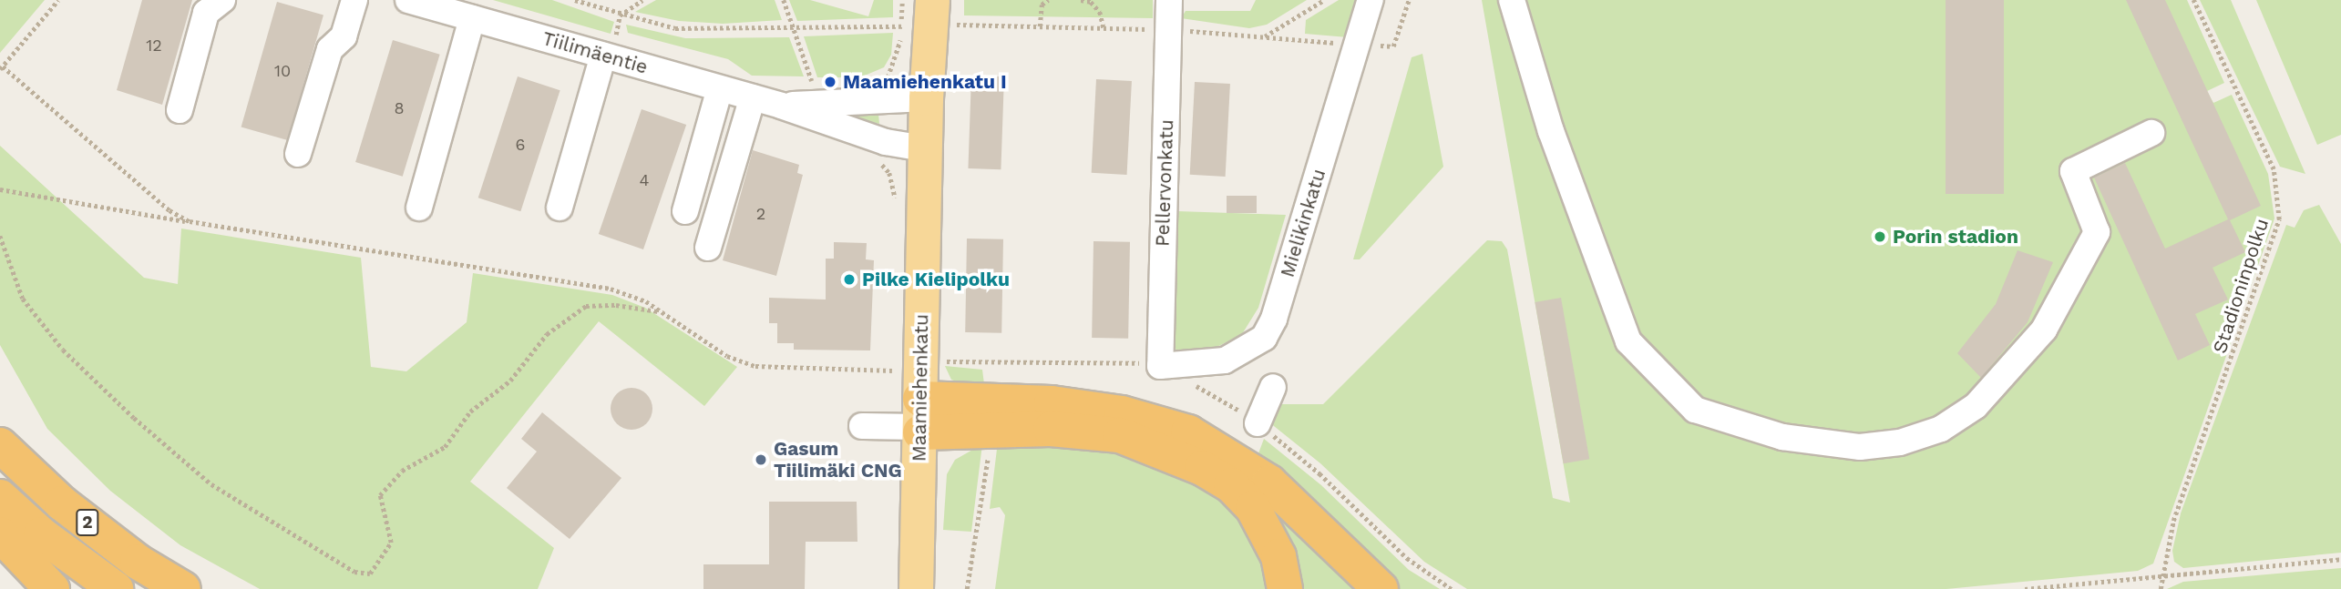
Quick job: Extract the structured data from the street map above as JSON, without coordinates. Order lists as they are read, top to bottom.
{
  "streets": {
    "highway": ["2"],
    "main road": ["Maamiehenkatu"],
    "street": ["Tiilimäentie", "Pellervonkatu", "Mielikinkatu"],
    "path": ["Stadioninpolku"]
  },
  "crossings": [
    ["Tiilimäentie", "Maamiehenkatu"],
    ["Pellervonkatu", "Mielikinkatu"]
  ],
  "places": [
    "Maamiehenkatu I",
    "Porin stadion",
    "Pilke Kielipolku",
    "Gasum Tiilimäki CNG"
  ],
  "house_numbers": [
    "12",
    "10",
    "8",
    "6",
    "4",
    "2"
  ]
}
